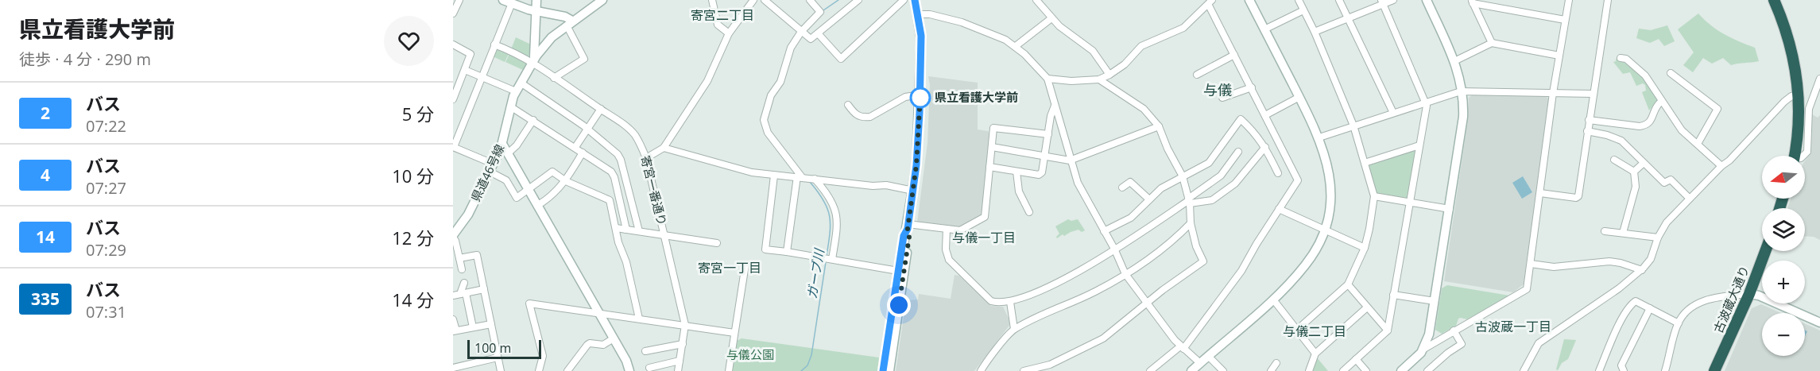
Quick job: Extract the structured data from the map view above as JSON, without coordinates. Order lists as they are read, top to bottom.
{
  "streets": {
    "highway": ["古波蔵大通り"],
    "street": ["県道46号線", "寄宮一番通り"]
  },
  "crossings": [
    ["県道46号線", "寄宮一番通り"]
  ],
  "districts": [
    "寄宮二丁目",
    "与儀",
    "与儀一丁目",
    "寄宮一丁目",
    "古波蔵一丁目",
    "与儀二丁目"
  ],
  "water": ["ガーブ川"],
  "parks": ["与儀公園"],
  "places": ["県立看護大学前"],
  "lines": ["bus line 2"],
  "scale_bar": "100 m",
  "north": "left",
  "page": {
    "heading": ["県立看護大学前", "徒歩 · 4 分 · 290 m"],
    "list": [
      {
        "mark": "2",
        "name": "バス",
        "note": "07:22",
        "value": "5 分"
      },
      {
        "mark": "4",
        "name": "バス",
        "note": "07:27",
        "value": "10 分"
      },
      {
        "mark": "14",
        "name": "バス",
        "note": "07:29",
        "value": "12 分"
      },
      {
        "mark": "335",
        "name": "バス",
        "note": "07:31",
        "value": "14 分"
      }
    ],
    "map_buttons": ["+", "−"],
    "scale": "100 m"
  }
}
